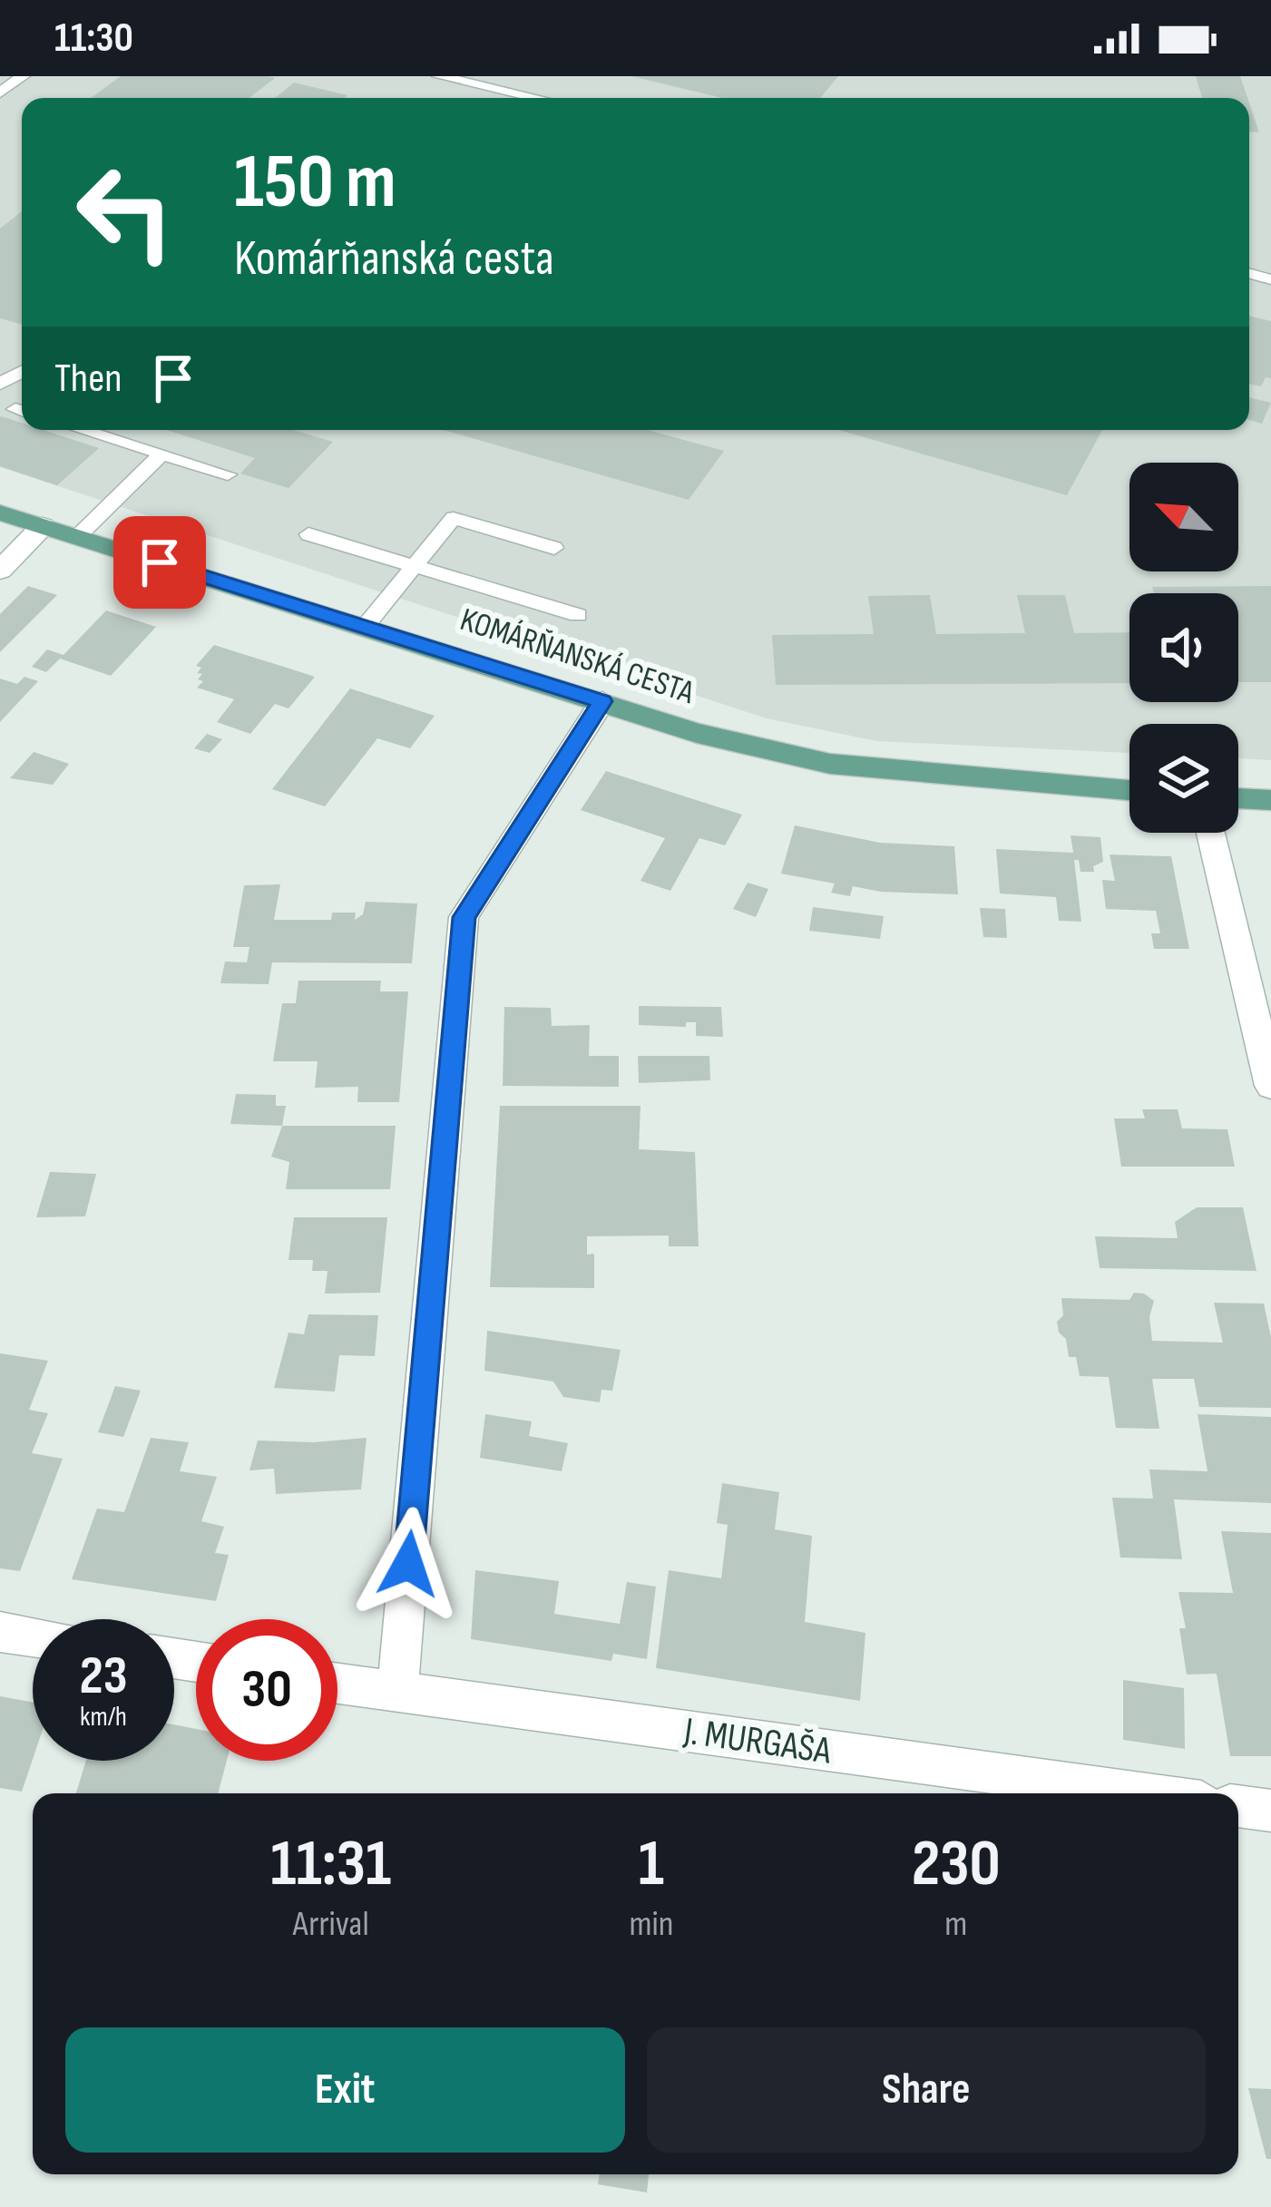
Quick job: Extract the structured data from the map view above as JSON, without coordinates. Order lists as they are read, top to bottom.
{
  "streets": {
    "main road": ["KOMÁRŇANSKÁ CESTA"],
    "street": ["J. MURGAŠA"]
  },
  "north": "top left",
  "page": {
    "status": "11:30",
    "turn": ["150 m", "Komárňanská cesta"],
    "then": "Then",
    "speed": "23 km/h",
    "limit": "30",
    "eta": [
      "11:31",
      "Arrival",
      "1",
      "min",
      "230",
      "m"
    ],
    "buttons": ["Exit", "Share"]
  }
}
